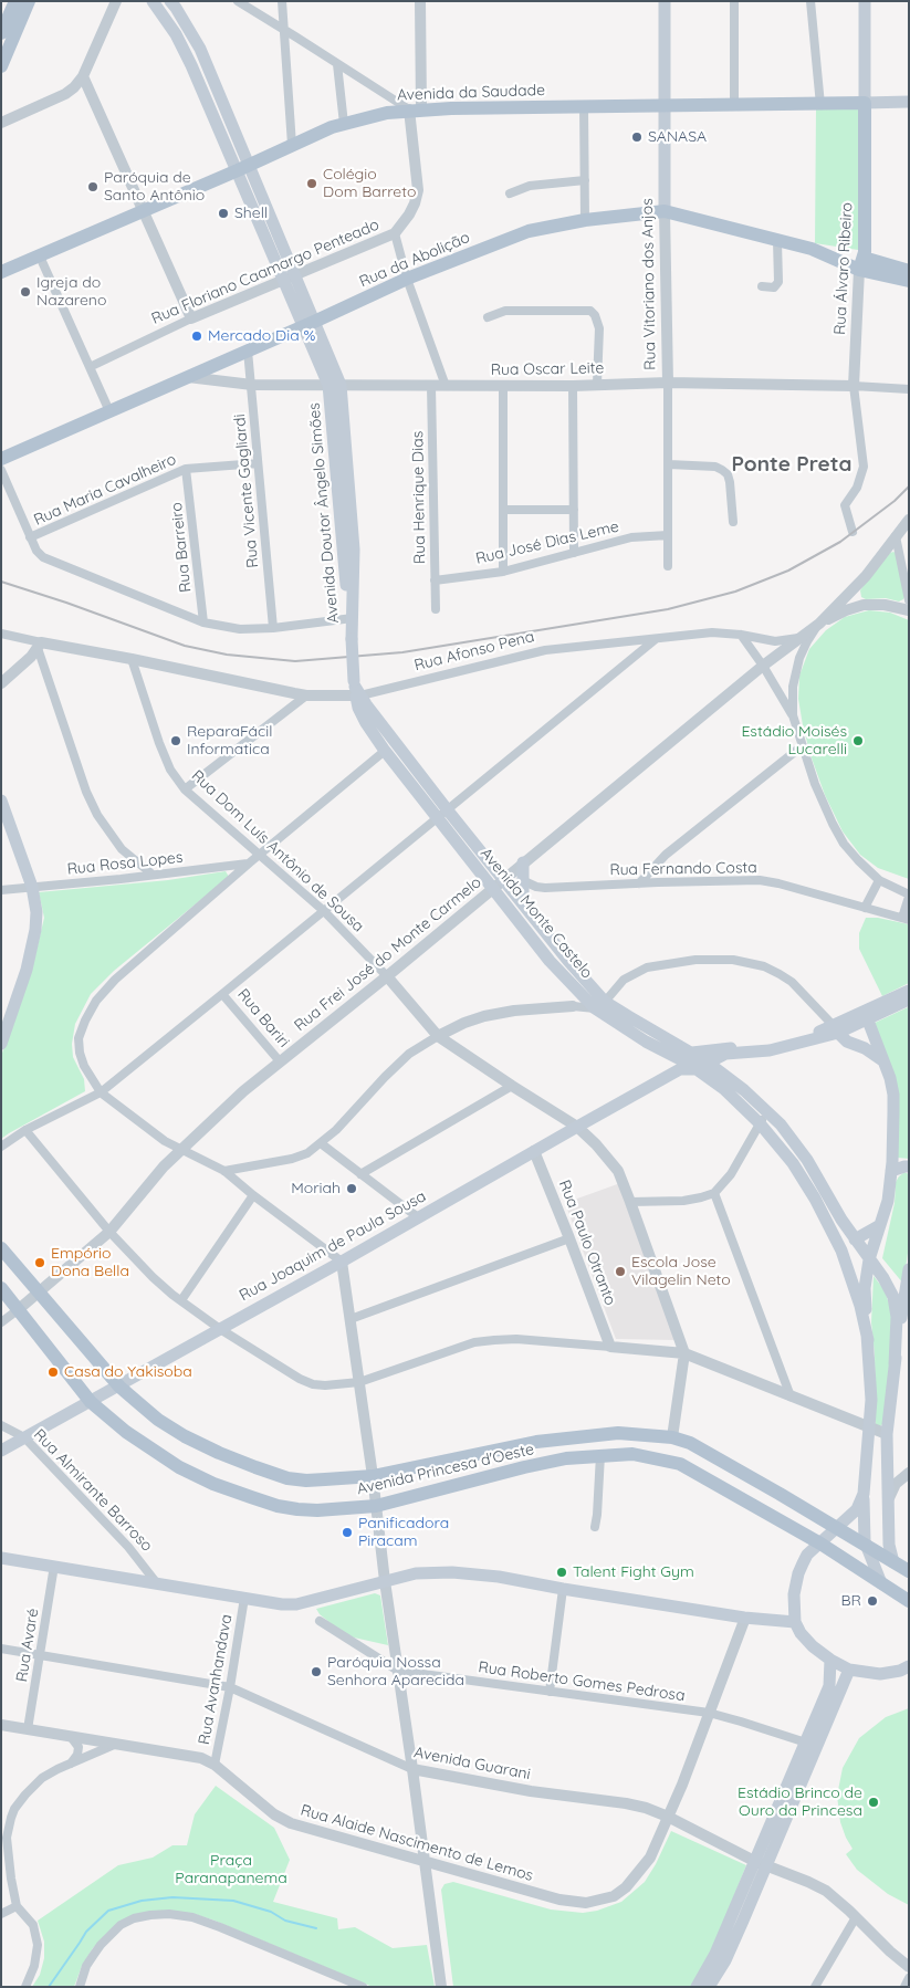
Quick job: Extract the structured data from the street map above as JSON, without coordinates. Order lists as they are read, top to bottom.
{
  "streets": {
    "main road": [
      "Avenida da Saudade",
      "Rua da Abolição",
      "Rua Álvaro Ribeiro",
      "Rua Vitoriano dos Anjos",
      "Avenida Doutor Ângelo Simões",
      "Avenida Monte Castelo",
      "Rua Joaquim de Paula Sousa",
      "Avenida Princesa d'Oeste"
    ],
    "street": [
      "Rua Floriano Caamargo Penteado",
      "Rua Oscar Leite",
      "Rua Maria Cavalheiro",
      "Rua Vicente Gagliardi",
      "Rua Henrique Dias",
      "Rua José Dias Leme",
      "Rua Barreiro",
      "Rua Afonso Pena",
      "Rua Dom Luís Antônio de Sousa",
      "Rua Rosa Lopes",
      "Rua Fernando Costa",
      "Rua Frei José do Monte Carmelo",
      "Rua Bariri",
      "Rua Paulo Otranto",
      "Rua Almirante Barroso",
      "Rua Avaré",
      "Rua Avanhandava",
      "Rua Roberto Gomes Pedrosa",
      "Avenida Guarani",
      "Rua Alaide Nascimento de Lemos"
    ]
  },
  "crossings": [
    ["Avenida da Saudade", "Rua Álvaro Ribeiro"],
    ["Avenida da Saudade", "Rua Floriano Caamargo Penteado"],
    ["Avenida da Saudade", "Rua Vitoriano dos Anjos"],
    ["Avenida da Saudade", "Avenida Doutor Ângelo Simões"],
    ["Rua da Abolição", "Rua Álvaro Ribeiro"],
    ["Rua da Abolição", "Rua Vitoriano dos Anjos"],
    ["Rua da Abolição", "Rua Oscar Leite"],
    ["Rua da Abolição", "Rua Vicente Gagliardi"],
    ["Rua da Abolição", "Avenida Doutor Ângelo Simões"],
    ["Rua Álvaro Ribeiro", "Rua Oscar Leite"],
    ["Rua Floriano Caamargo Penteado", "Avenida Doutor Ângelo Simões"],
    ["Rua Vitoriano dos Anjos", "Rua Oscar Leite"],
    ["Rua Vitoriano dos Anjos", "Rua José Dias Leme"],
    ["Rua Oscar Leite", "Rua Vicente Gagliardi"],
    ["Rua Oscar Leite", "Rua Henrique Dias"],
    ["Rua Oscar Leite", "Avenida Doutor Ângelo Simões"],
    ["Rua Maria Cavalheiro", "Rua Vicente Gagliardi"],
    ["Rua Maria Cavalheiro", "Rua Barreiro"],
    ["Rua Henrique Dias", "Rua José Dias Leme"],
    ["Avenida Doutor Ângelo Simões", "Avenida Monte Castelo"],
    ["Rua Afonso Pena", "Rua Dom Luís Antônio de Sousa"],
    ["Rua Afonso Pena", "Avenida Monte Castelo"],
    ["Rua Afonso Pena", "Rua Frei José do Monte Carmelo"],
    ["Rua Dom Luís Antônio de Sousa", "Rua Frei José do Monte Carmelo"],
    ["Rua Dom Luís Antônio de Sousa", "Rua Joaquim de Paula Sousa"],
    ["Rua Dom Luís Antônio de Sousa", "Avenida Princesa d'Oeste"],
    ["Avenida Monte Castelo", "Rua Frei José do Monte Carmelo"],
    ["Avenida Monte Castelo", "Rua Joaquim de Paula Sousa"],
    ["Rua Frei José do Monte Carmelo", "Rua Bariri"],
    ["Rua Frei José do Monte Carmelo", "Avenida Princesa d'Oeste"],
    ["Rua Paulo Otranto", "Rua Joaquim de Paula Sousa"],
    ["Rua Joaquim de Paula Sousa", "Avenida Princesa d'Oeste"],
    ["Rua Joaquim de Paula Sousa", "Rua Almirante Barroso"],
    ["Rua Avaré", "Avenida Guarani"],
    ["Rua Avaré", "Rua Alaide Nascimento de Lemos"],
    ["Rua Avanhandava", "Avenida Guarani"],
    ["Rua Avanhandava", "Rua Alaide Nascimento de Lemos"],
    ["Rua Roberto Gomes Pedrosa", "Rua Alaide Nascimento de Lemos"],
    ["Avenida Guarani", "Rua Alaide Nascimento de Lemos"]
  ],
  "districts": ["Ponte Preta"],
  "parks": ["Praça Paranapanema"],
  "places": [
    "SANASA",
    "Colégio Dom Barreto",
    "Paróquia de Santo Antônio",
    "Shell",
    "Igreja do Nazareno",
    "Mercado Dia %",
    "ReparaFácil Informatica",
    "Estádio Moisés Lucarelli",
    "Moriah",
    "Empório Dona Bella",
    "Escola Jose Vilagelin Neto",
    "Casa do Yakisoba",
    "Panificadora Piracam",
    "Talent Fight Gym",
    "BR",
    "Paróquia Nossa Senhora Aparecida",
    "Estádio Brinco de Ouro da Princesa"
  ]
}
